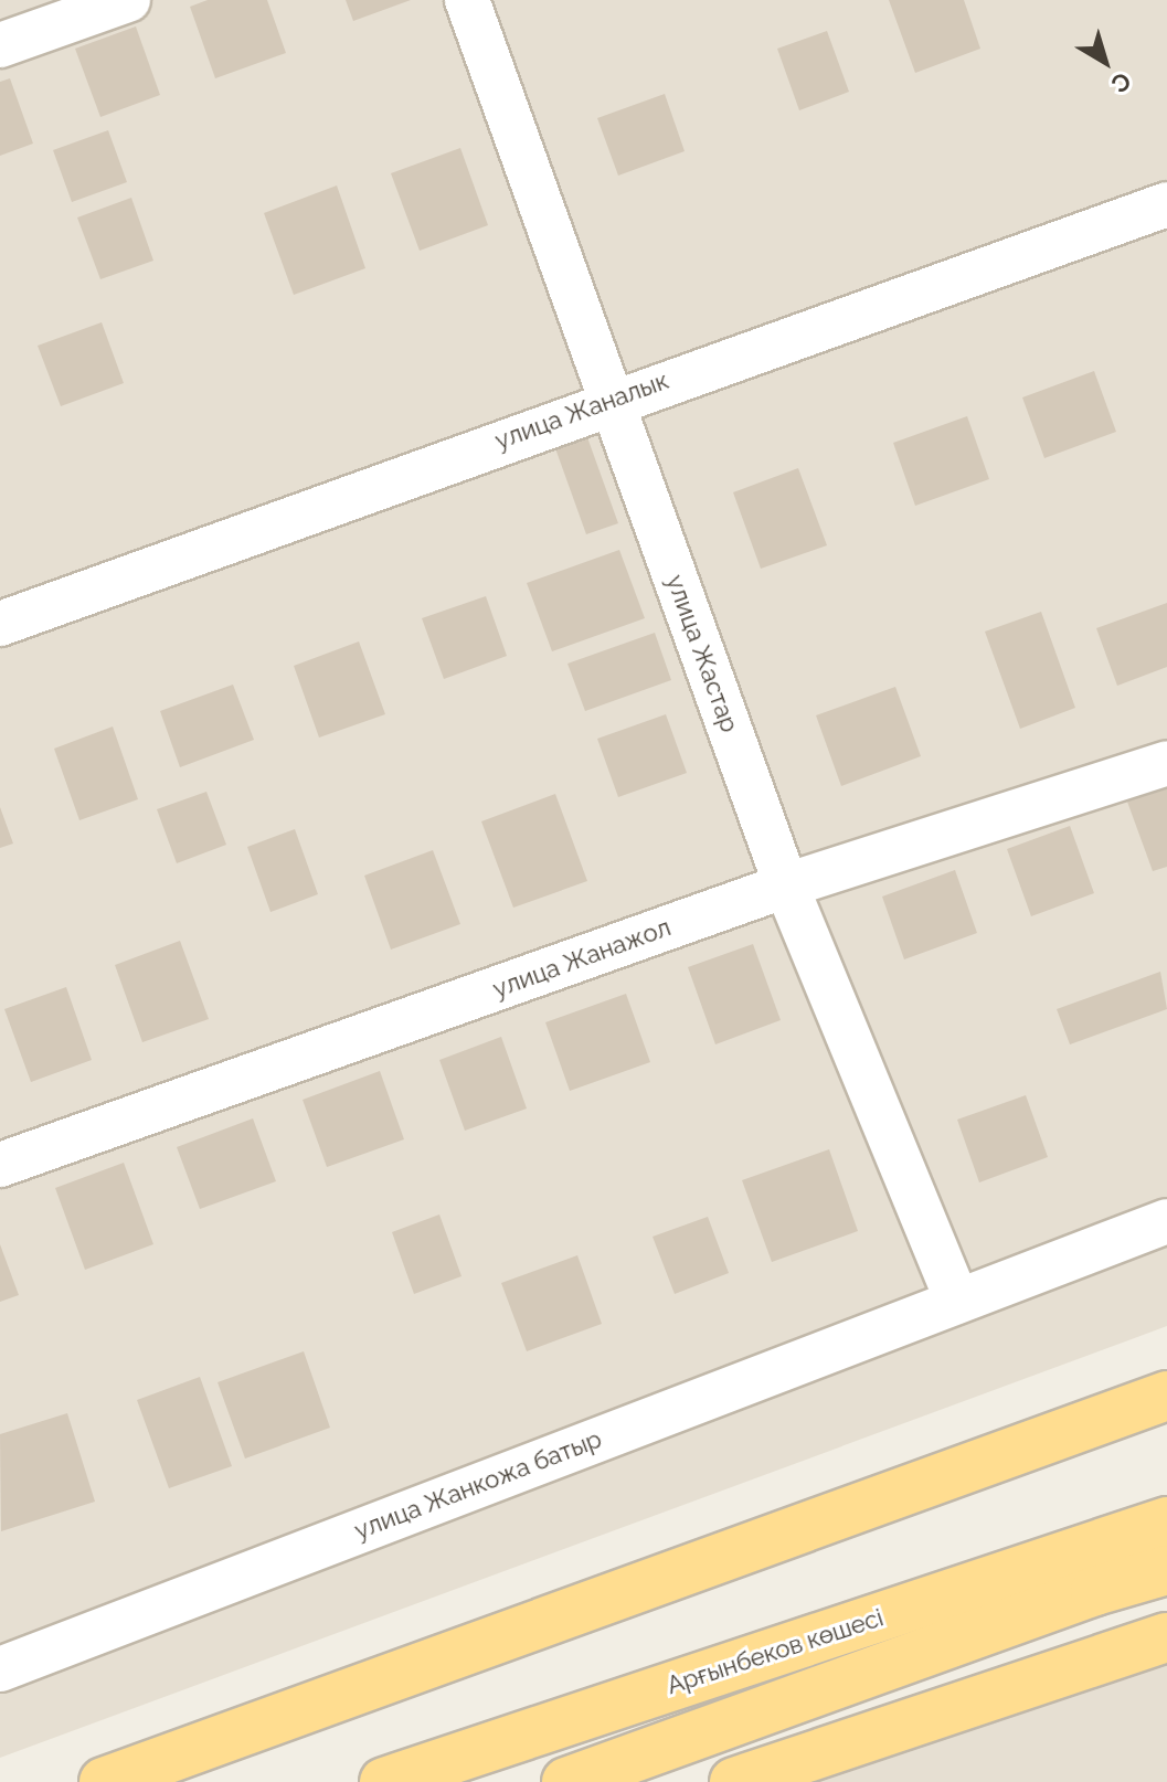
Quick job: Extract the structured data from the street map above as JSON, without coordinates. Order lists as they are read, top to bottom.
{
  "streets": {
    "main road": ["Арғынбеков көшесі"],
    "street": [
      "улица Жаналык",
      "улица Жастар",
      "улица Жанажол",
      "улица Жанкожа батыр"
    ]
  },
  "crossings": [
    ["улица Жаналык", "улица Жастар"],
    ["улица Жастар", "улица Жанажол"],
    ["улица Жастар", "улица Жанкожа батыр"]
  ],
  "north": "bottom right"
}
